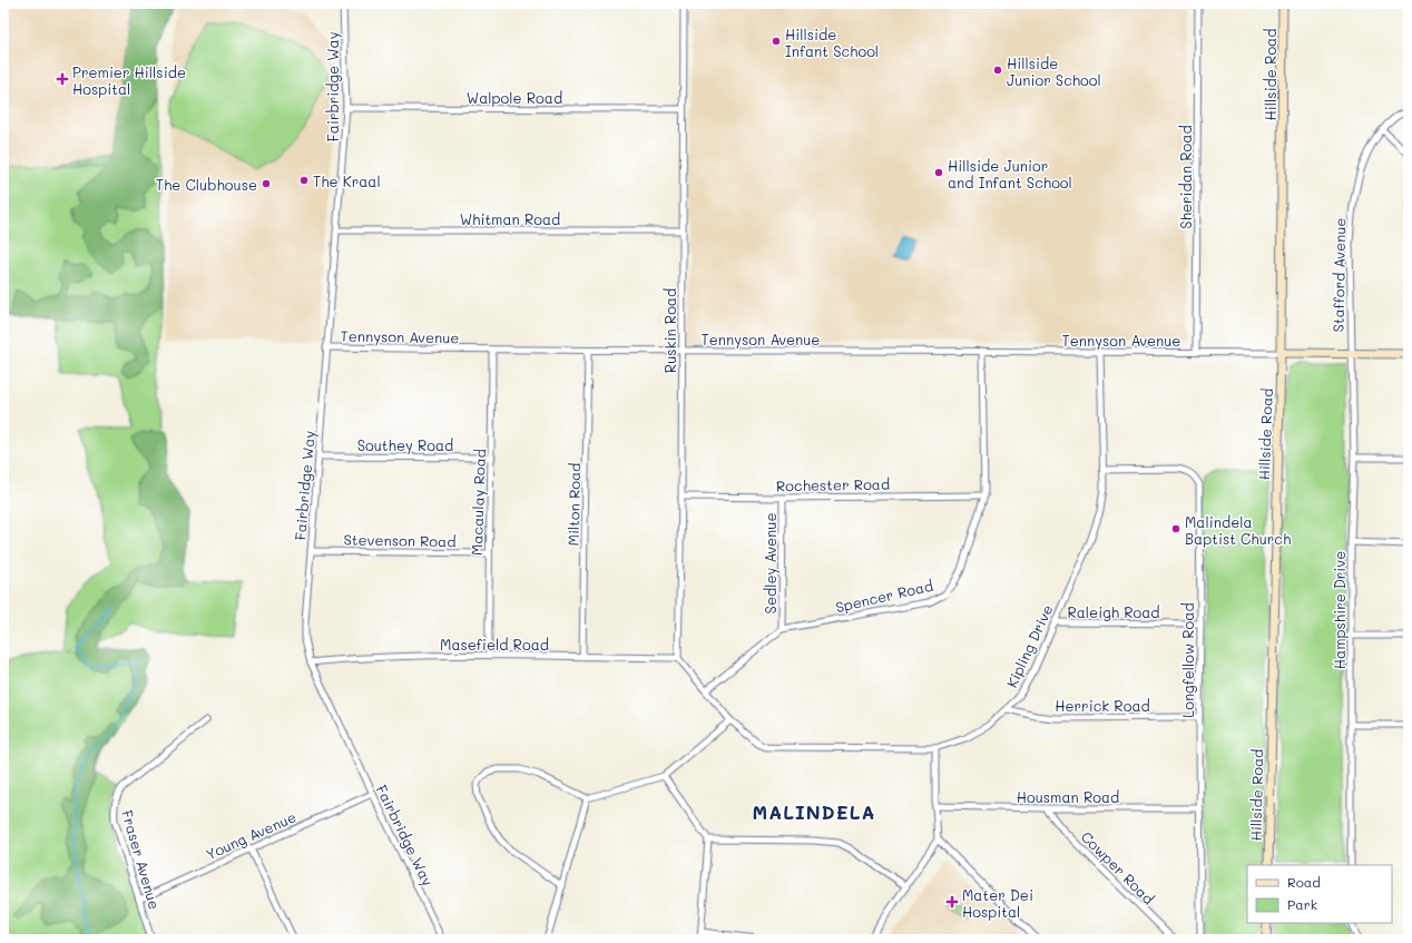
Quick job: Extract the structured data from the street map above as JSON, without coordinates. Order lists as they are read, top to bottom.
{
  "streets": {
    "main road": ["Hillside Road"],
    "street": [
      "Fairbridge Way",
      "Walpole Road",
      "Sheridan Road",
      "Whitman Road",
      "Stafford Avenue",
      "Ruskin Road",
      "Tennyson Avenue",
      "Southey Road",
      "Rochester Road",
      "Macaulay Road",
      "Milton Road",
      "Stevenson Road",
      "Sedley Avenue",
      "Spencer Road",
      "Hampshire Drive",
      "Raleigh Road",
      "Masefield Road",
      "Kipling Drive",
      "Longfellow Road",
      "Herrick Road",
      "Housman Road",
      "Young Avenue",
      "Fraser Avenue",
      "Cowper Road"
    ]
  },
  "crossings": [
    ["Hillside Road", "Tennyson Avenue"],
    ["Fairbridge Way", "Walpole Road"],
    ["Fairbridge Way", "Whitman Road"],
    ["Fairbridge Way", "Tennyson Avenue"],
    ["Fairbridge Way", "Southey Road"],
    ["Fairbridge Way", "Stevenson Road"],
    ["Fairbridge Way", "Masefield Road"],
    ["Fairbridge Way", "Young Avenue"],
    ["Walpole Road", "Ruskin Road"],
    ["Sheridan Road", "Tennyson Avenue"],
    ["Whitman Road", "Ruskin Road"],
    ["Stafford Avenue", "Hampshire Drive"],
    ["Ruskin Road", "Tennyson Avenue"],
    ["Ruskin Road", "Rochester Road"],
    ["Ruskin Road", "Masefield Road"],
    ["Ruskin Road", "Kipling Drive"],
    ["Tennyson Avenue", "Macaulay Road"],
    ["Tennyson Avenue", "Milton Road"],
    ["Tennyson Avenue", "Spencer Road"],
    ["Tennyson Avenue", "Kipling Drive"],
    ["Southey Road", "Macaulay Road"],
    ["Rochester Road", "Sedley Avenue"],
    ["Rochester Road", "Spencer Road"],
    ["Macaulay Road", "Stevenson Road"],
    ["Macaulay Road", "Masefield Road"],
    ["Milton Road", "Masefield Road"],
    ["Sedley Avenue", "Spencer Road"],
    ["Spencer Road", "Kipling Drive"],
    ["Raleigh Road", "Kipling Drive"],
    ["Raleigh Road", "Longfellow Road"],
    ["Masefield Road", "Kipling Drive"],
    ["Kipling Drive", "Longfellow Road"],
    ["Kipling Drive", "Herrick Road"],
    ["Longfellow Road", "Herrick Road"],
    ["Longfellow Road", "Housman Road"],
    ["Housman Road", "Cowper Road"],
    ["Young Avenue", "Fraser Avenue"]
  ],
  "districts": ["MALINDELA"],
  "places": {
    "other": [
      "Hillside Infant School",
      "Hillside Junior School",
      "Hillside Junior and Infant School",
      "The Kraal",
      "The Clubhouse",
      "Malindela Baptist Church"
    ],
    "health": ["Premier Hillside Hospital", "Mater Dei Hospital"]
  },
  "legend": ["Road", "Park"]
}
